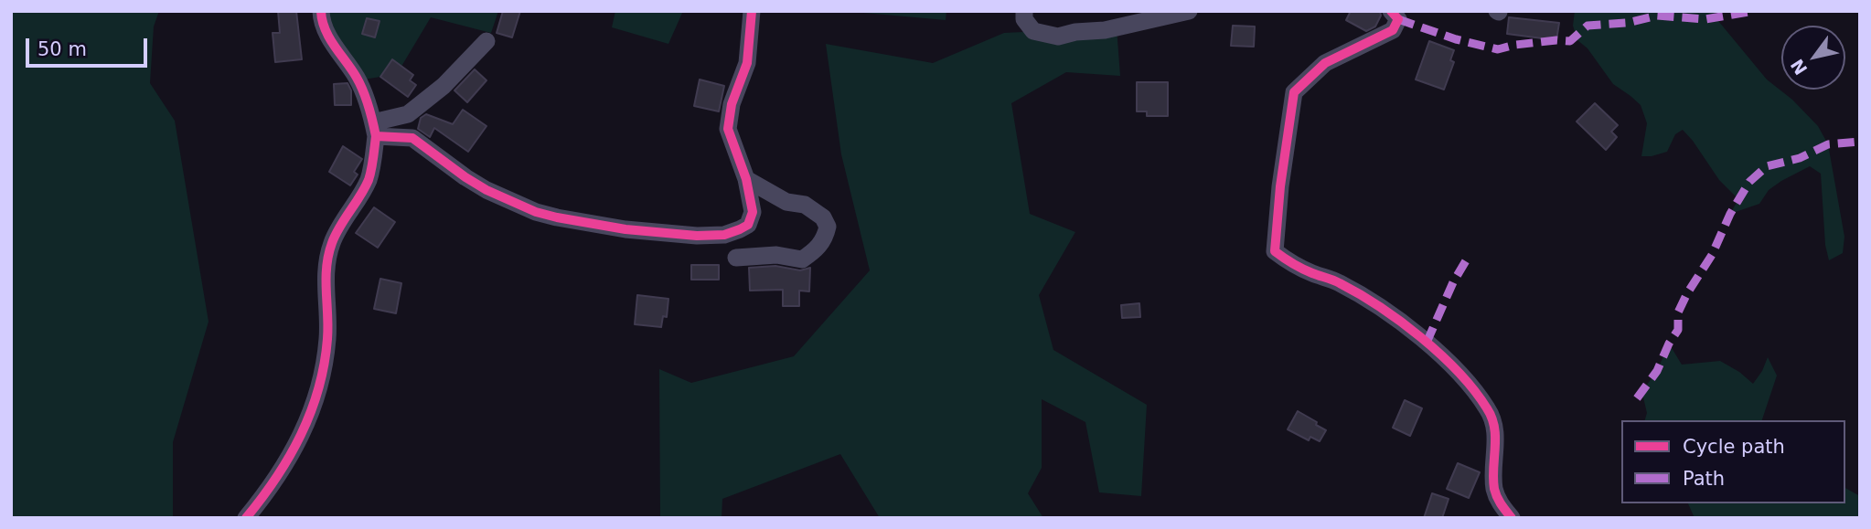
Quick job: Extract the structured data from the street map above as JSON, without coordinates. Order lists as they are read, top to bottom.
{
  "legend": ["Cycle path", "Path"],
  "scale_bar": "50 m",
  "north": "bottom left"
}
